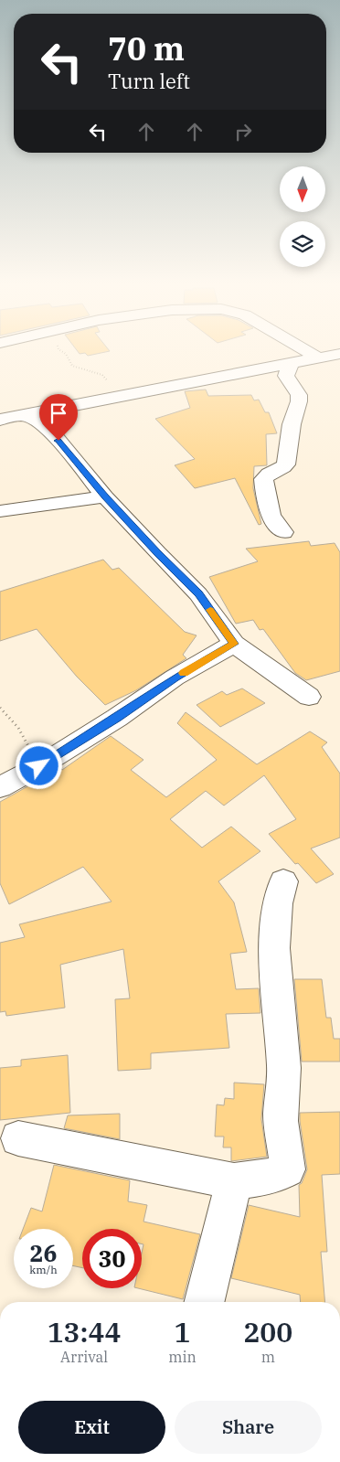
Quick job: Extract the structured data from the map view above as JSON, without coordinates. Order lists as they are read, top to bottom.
{
  "north": "bottom",
  "page": {
    "turn": ["70 m", "Turn left"],
    "speed": "26 km/h",
    "limit": "30",
    "eta": [
      "13:44",
      "Arrival",
      "1",
      "min",
      "200",
      "m"
    ],
    "buttons": ["Exit", "Share"]
  }
}
